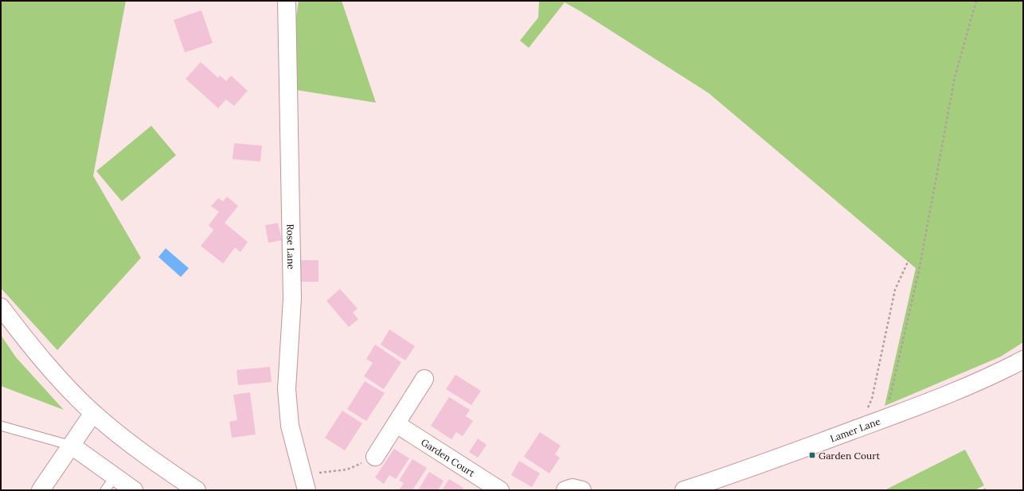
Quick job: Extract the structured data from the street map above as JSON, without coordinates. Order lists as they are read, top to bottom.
{
  "streets": {
    "street": ["Rose Lane", "Lamer Lane", "Garden Court"]
  },
  "places": {
    "transit": ["Garden Court"]
  }
}
